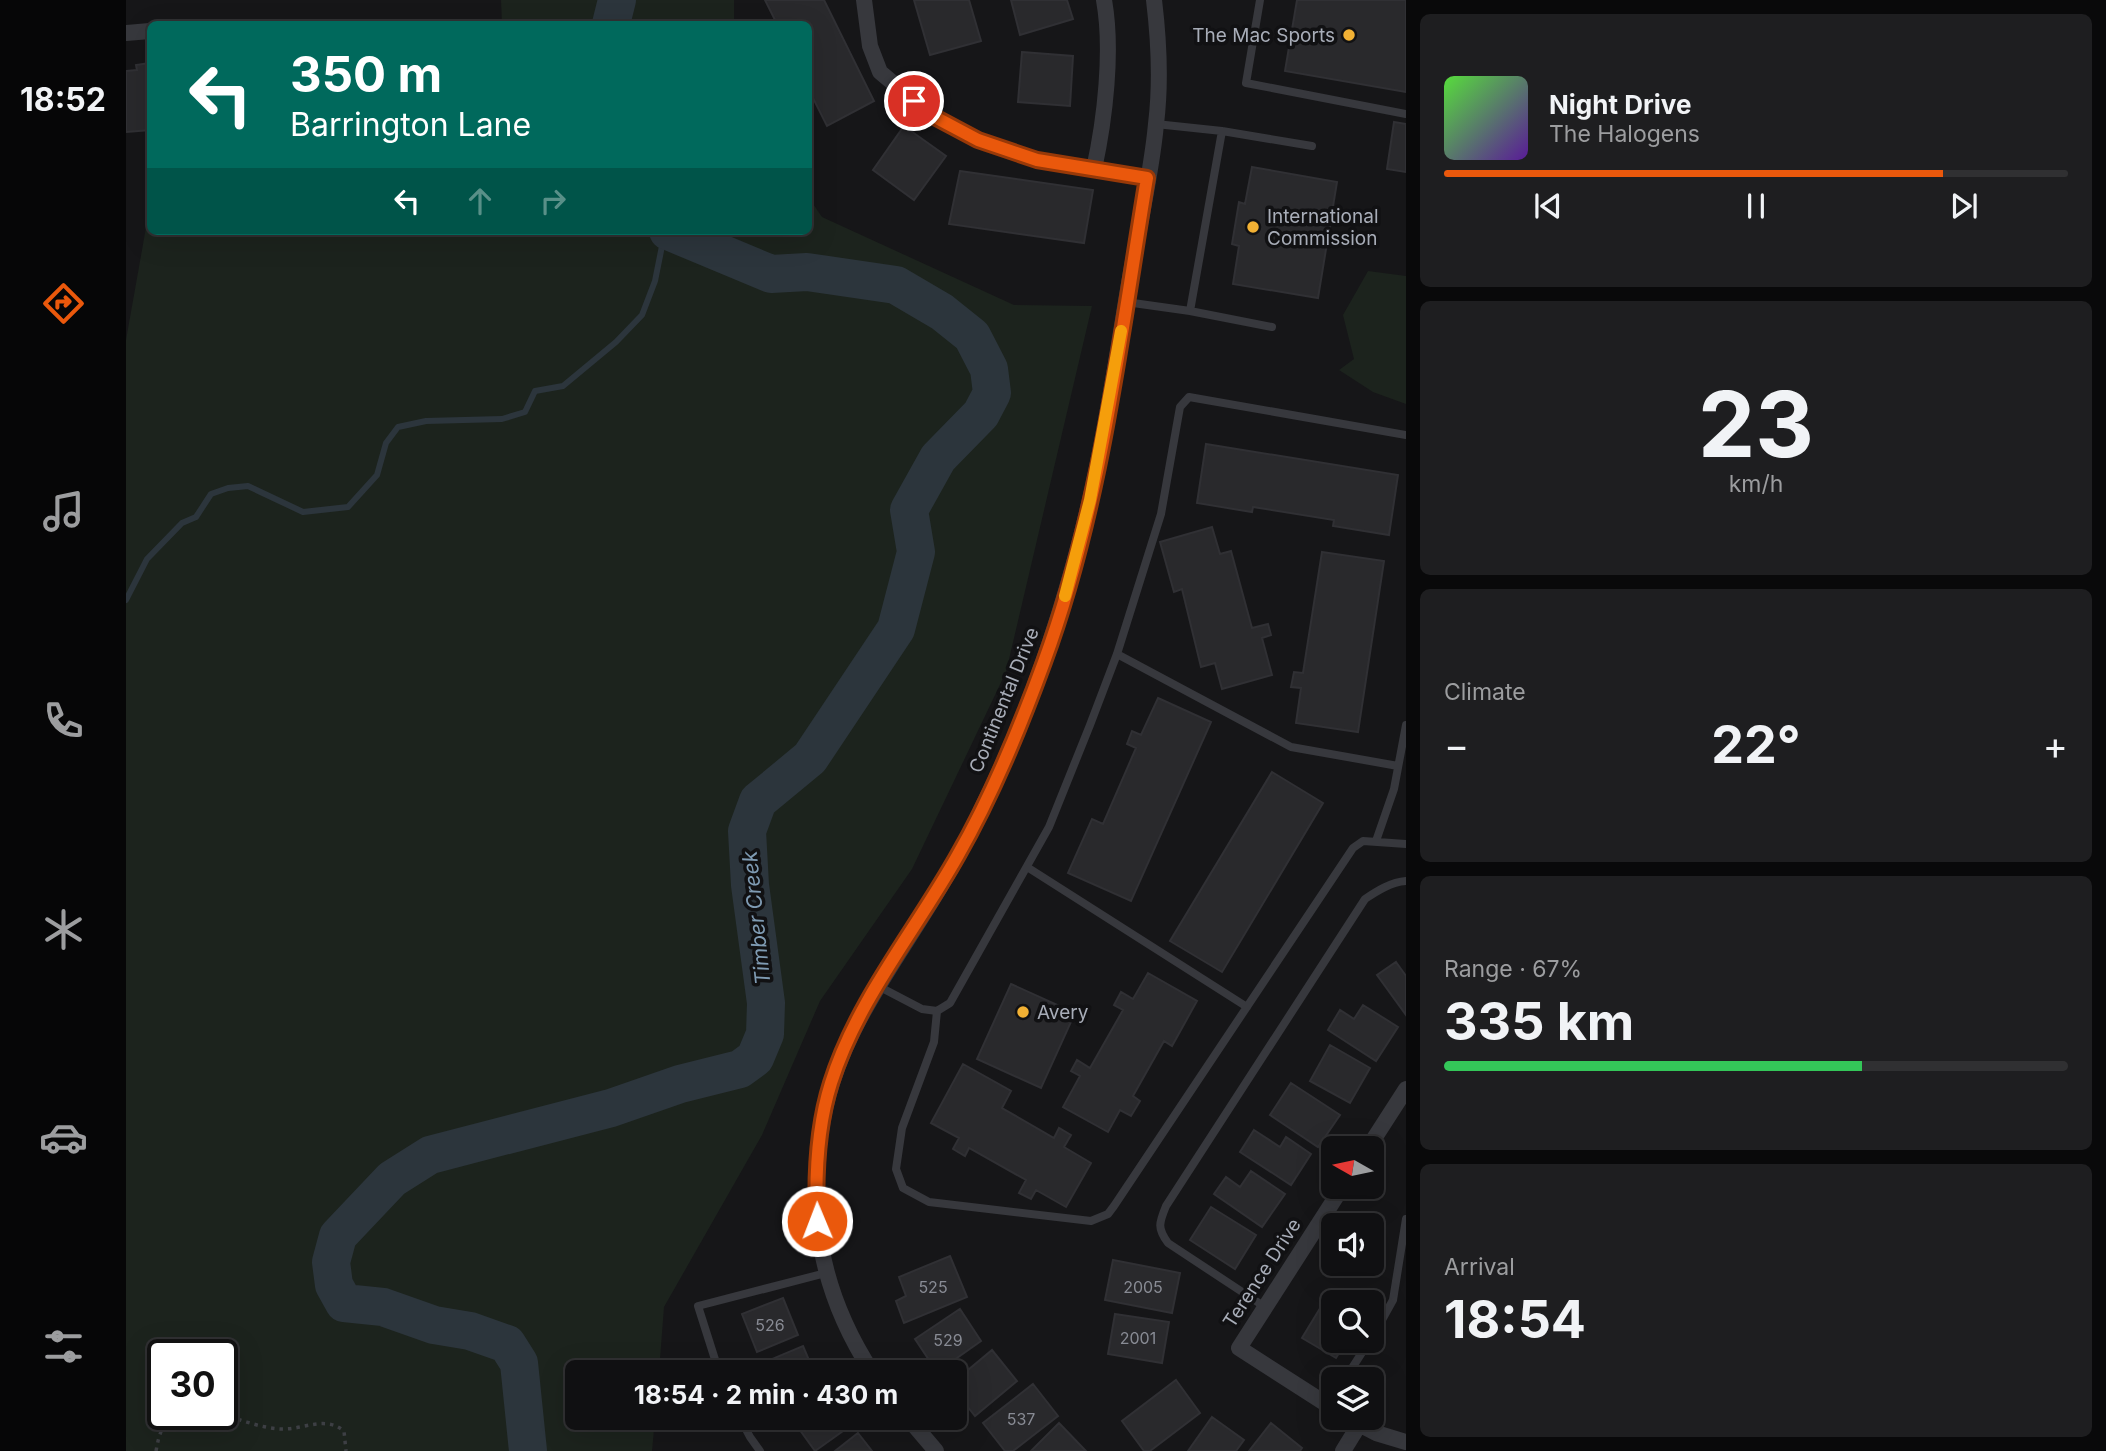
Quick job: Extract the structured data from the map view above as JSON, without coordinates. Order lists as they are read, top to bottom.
{
  "streets": {
    "street": ["Continental Drive", "Terence Drive"]
  },
  "water": ["Timber Creek"],
  "places": ["The Mac Sports", "International Commission", "Avery"],
  "house_numbers": [
    "525",
    "2005",
    "526",
    "2001",
    "529",
    "537"
  ],
  "north": "left",
  "page": {
    "tabs": "18:52",
    "turn": ["350 m", "Barrington Lane"],
    "song": ["Night Drive", "The Halogens"],
    "tile": [
      ["23", "km/h"],
      "Climate",
      ["Range · 67%", "335 km"],
      ["Arrival", "18:54"]
    ],
    "heat": ["−", "22°", "+"],
    "limit": "30",
    "trip": "18:54 · 2 min · 430 m"
  }
}
